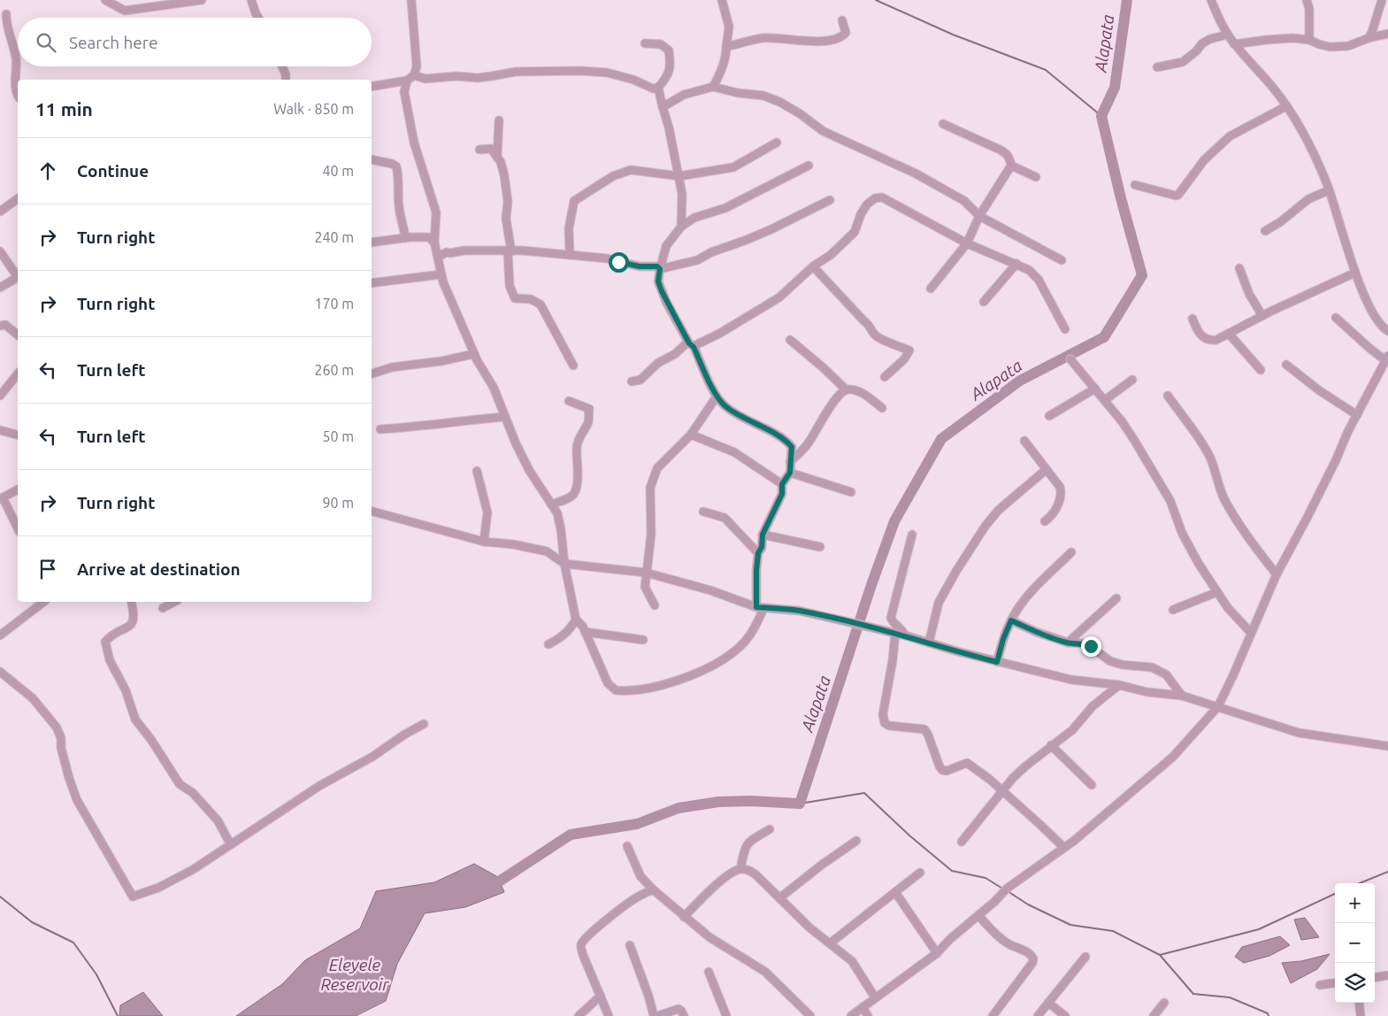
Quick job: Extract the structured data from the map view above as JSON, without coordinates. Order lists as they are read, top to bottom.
{
  "water": ["Alapata", "Eleyele Reservoir"],
  "page": {
    "search": "Search here",
    "heading": ["11 min", "Walk · 850 m"],
    "list": [
      ["Continue", "40 m"],
      ["Turn right", "240 m"],
      ["Turn right", "170 m"],
      ["Turn left", "260 m"],
      ["Turn left", "50 m"],
      ["Turn right", "90 m"],
      "Arrive at destination"
    ],
    "map_buttons": ["+", "−"]
  }
}
